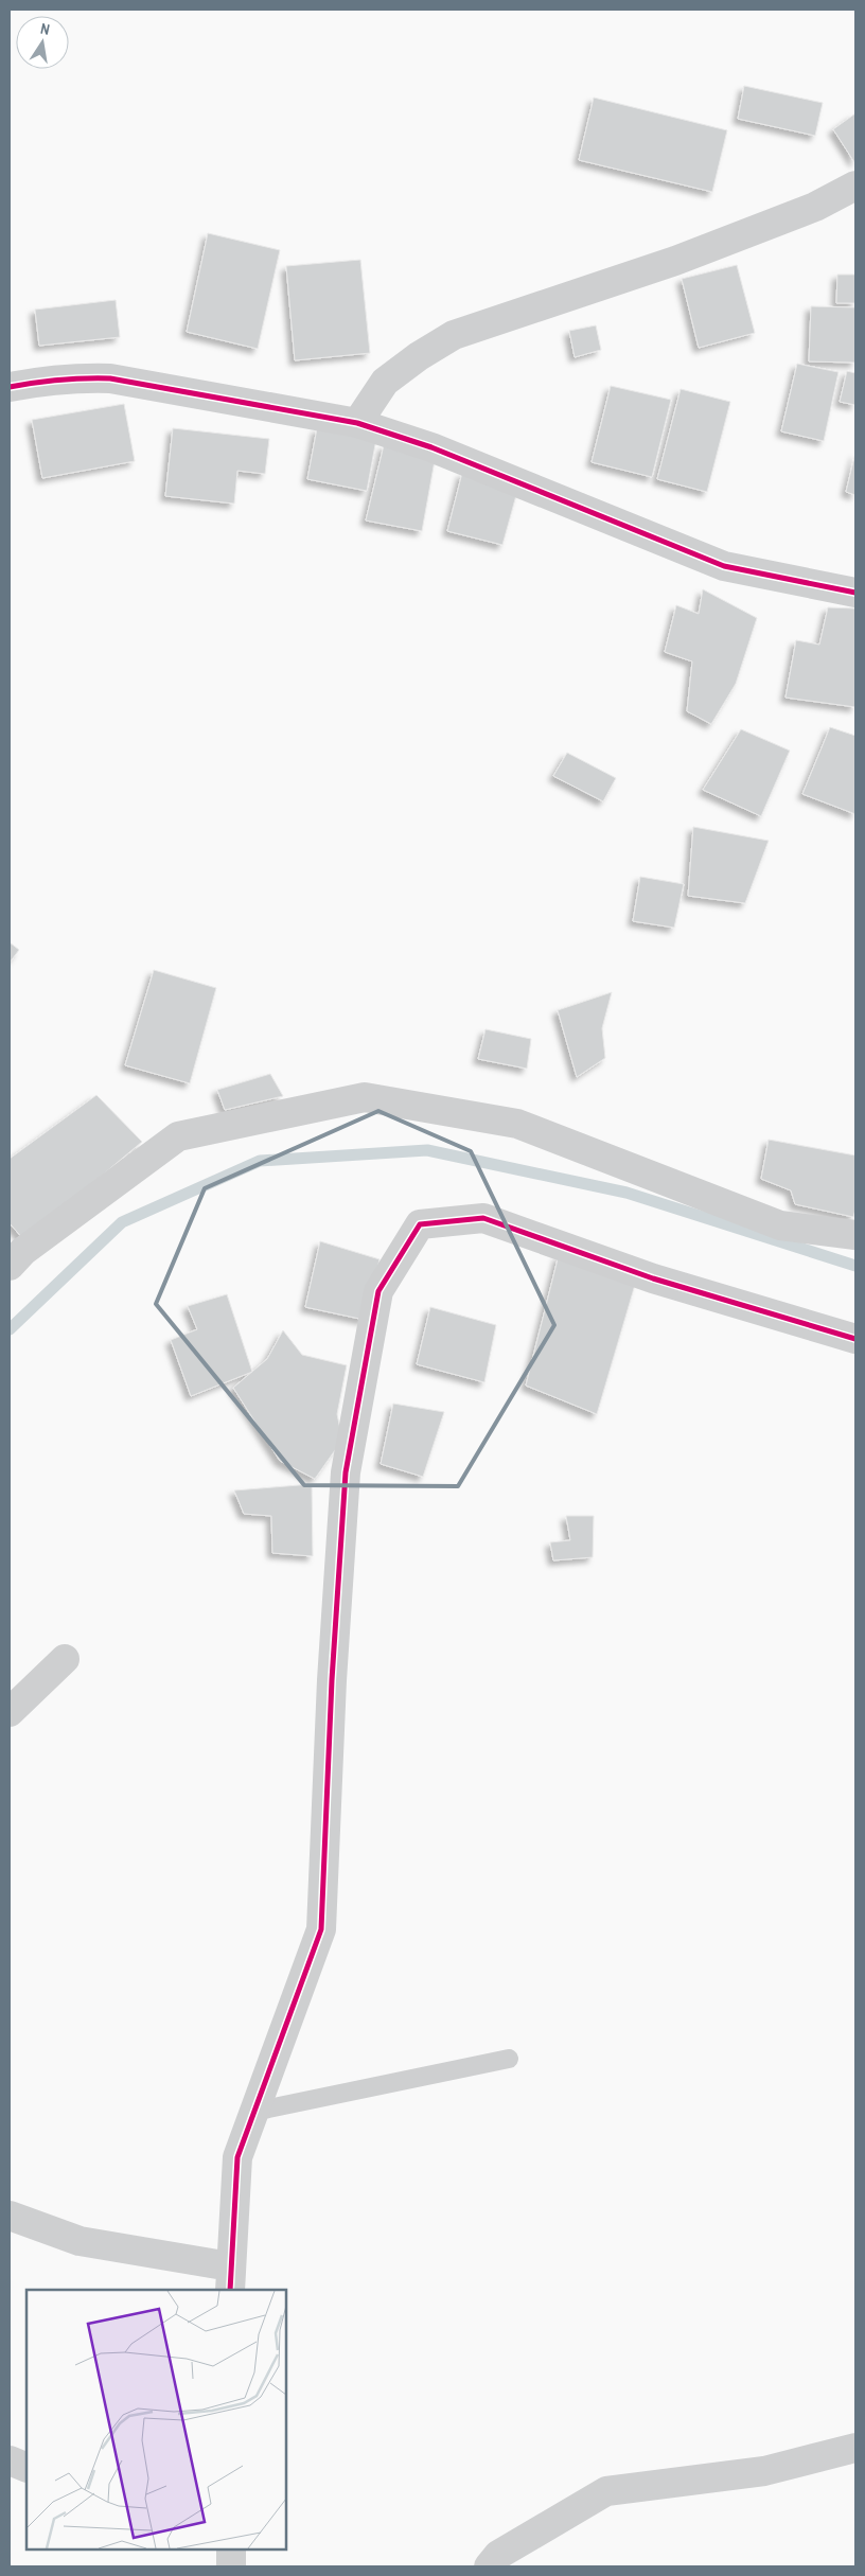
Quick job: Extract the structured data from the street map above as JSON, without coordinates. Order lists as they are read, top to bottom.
{
  "north": "top"
}
